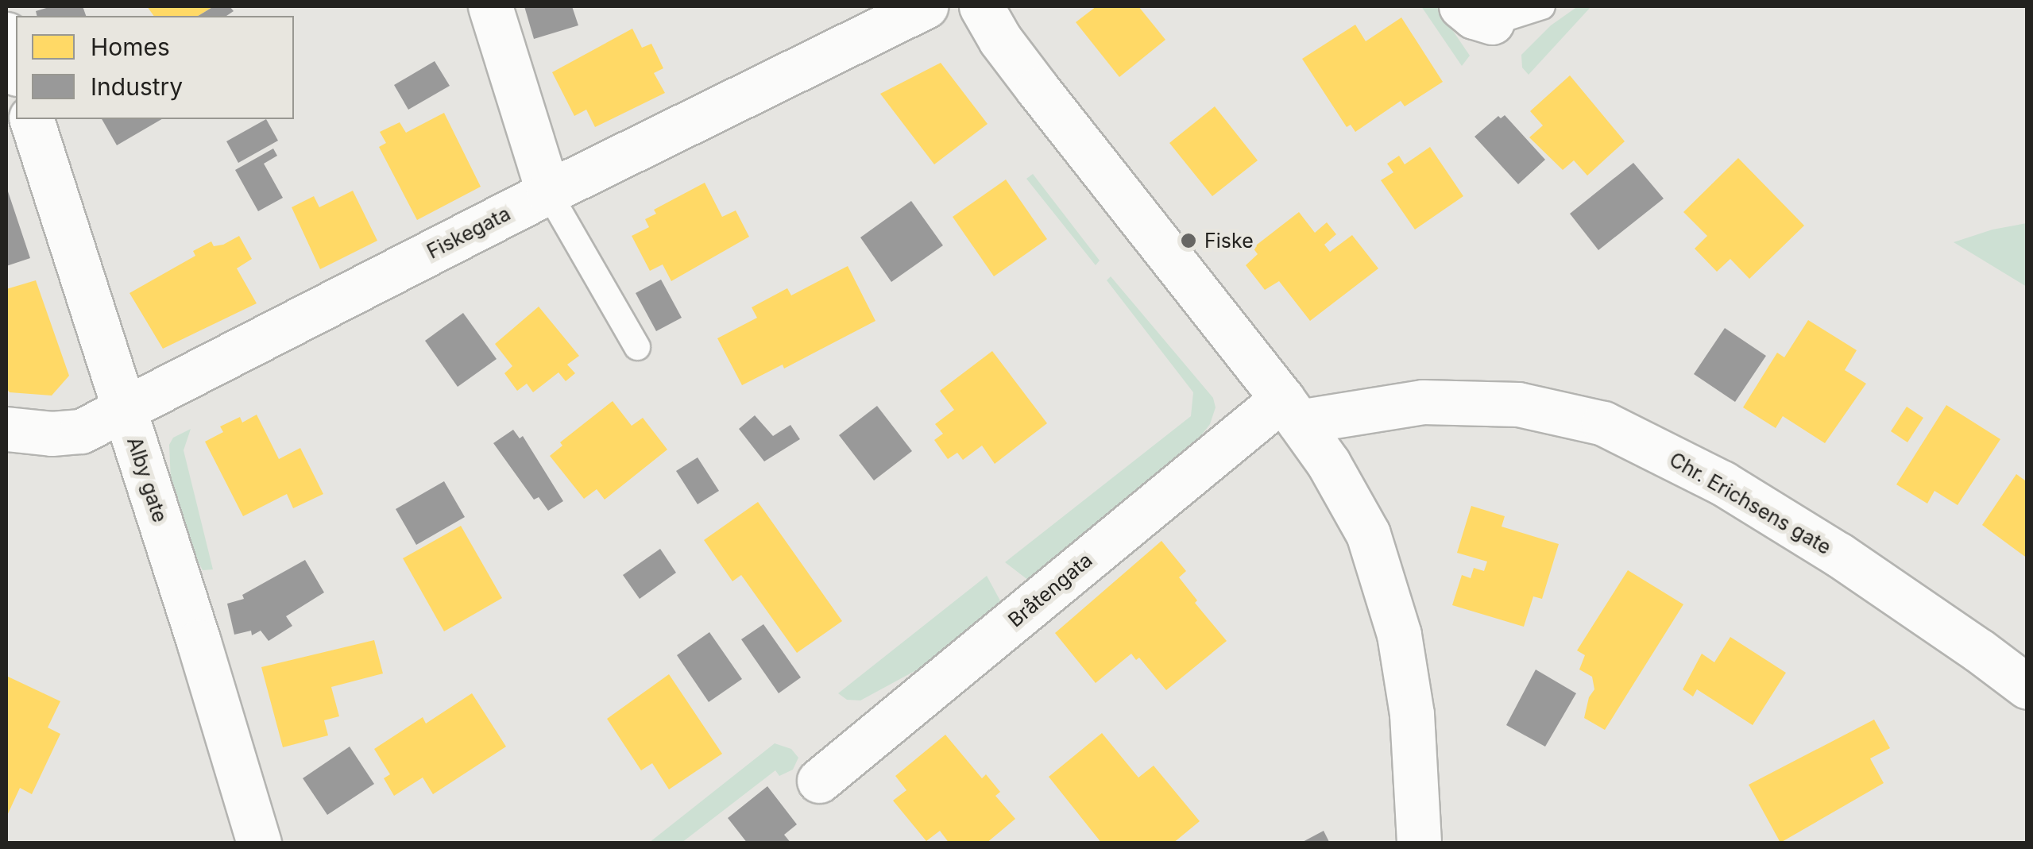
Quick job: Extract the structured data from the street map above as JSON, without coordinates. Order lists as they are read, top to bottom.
{
  "streets": {
    "street": [
      "Fiskegata",
      "Alby gate",
      "Chr. Erichsens gate",
      "Bråtengata"
    ]
  },
  "crossings": [
    ["Fiskegata", "Alby gate"],
    ["Chr. Erichsens gate", "Bråtengata"]
  ],
  "places": ["Fiske"],
  "legend": ["Homes", "Industry"]
}
